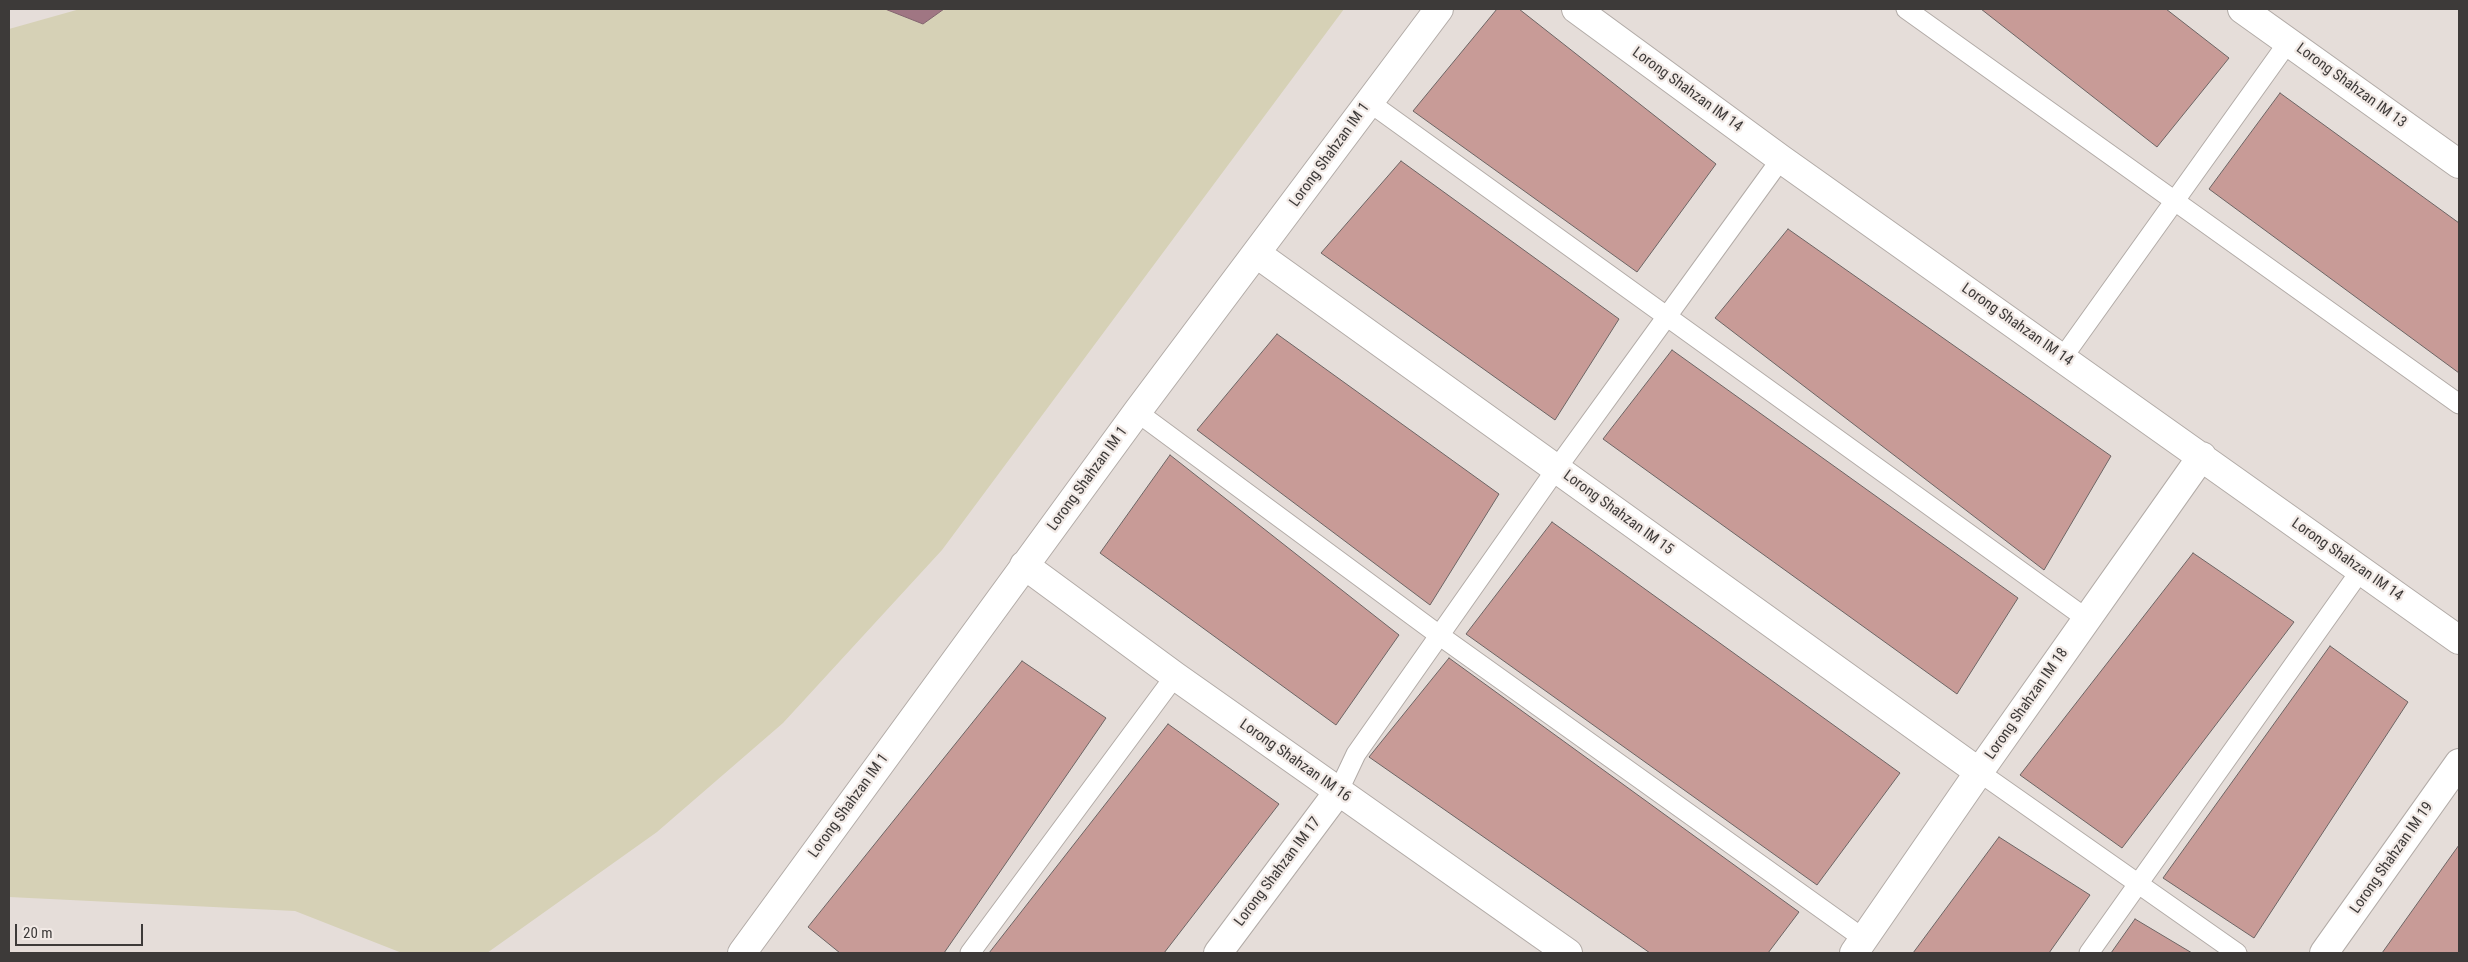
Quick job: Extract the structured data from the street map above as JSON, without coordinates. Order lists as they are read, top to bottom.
{
  "streets": {
    "street": [
      "Lorong Shahzan IM 13",
      "Lorong Shahzan IM 14",
      "Lorong Shahzan IM 1",
      "Lorong Shahzan IM 15",
      "Lorong Shahzan IM 18",
      "Lorong Shahzan IM 16",
      "Lorong Shahzan IM 19",
      "Lorong Shahzan IM 17"
    ]
  },
  "crossings": [
    ["Lorong Shahzan IM 14", "Lorong Shahzan IM 18"],
    ["Lorong Shahzan IM 1", "Lorong Shahzan IM 15"],
    ["Lorong Shahzan IM 1", "Lorong Shahzan IM 16"],
    ["Lorong Shahzan IM 15", "Lorong Shahzan IM 18"],
    ["Lorong Shahzan IM 16", "Lorong Shahzan IM 17"]
  ],
  "scale_bar": "20 m"
}
